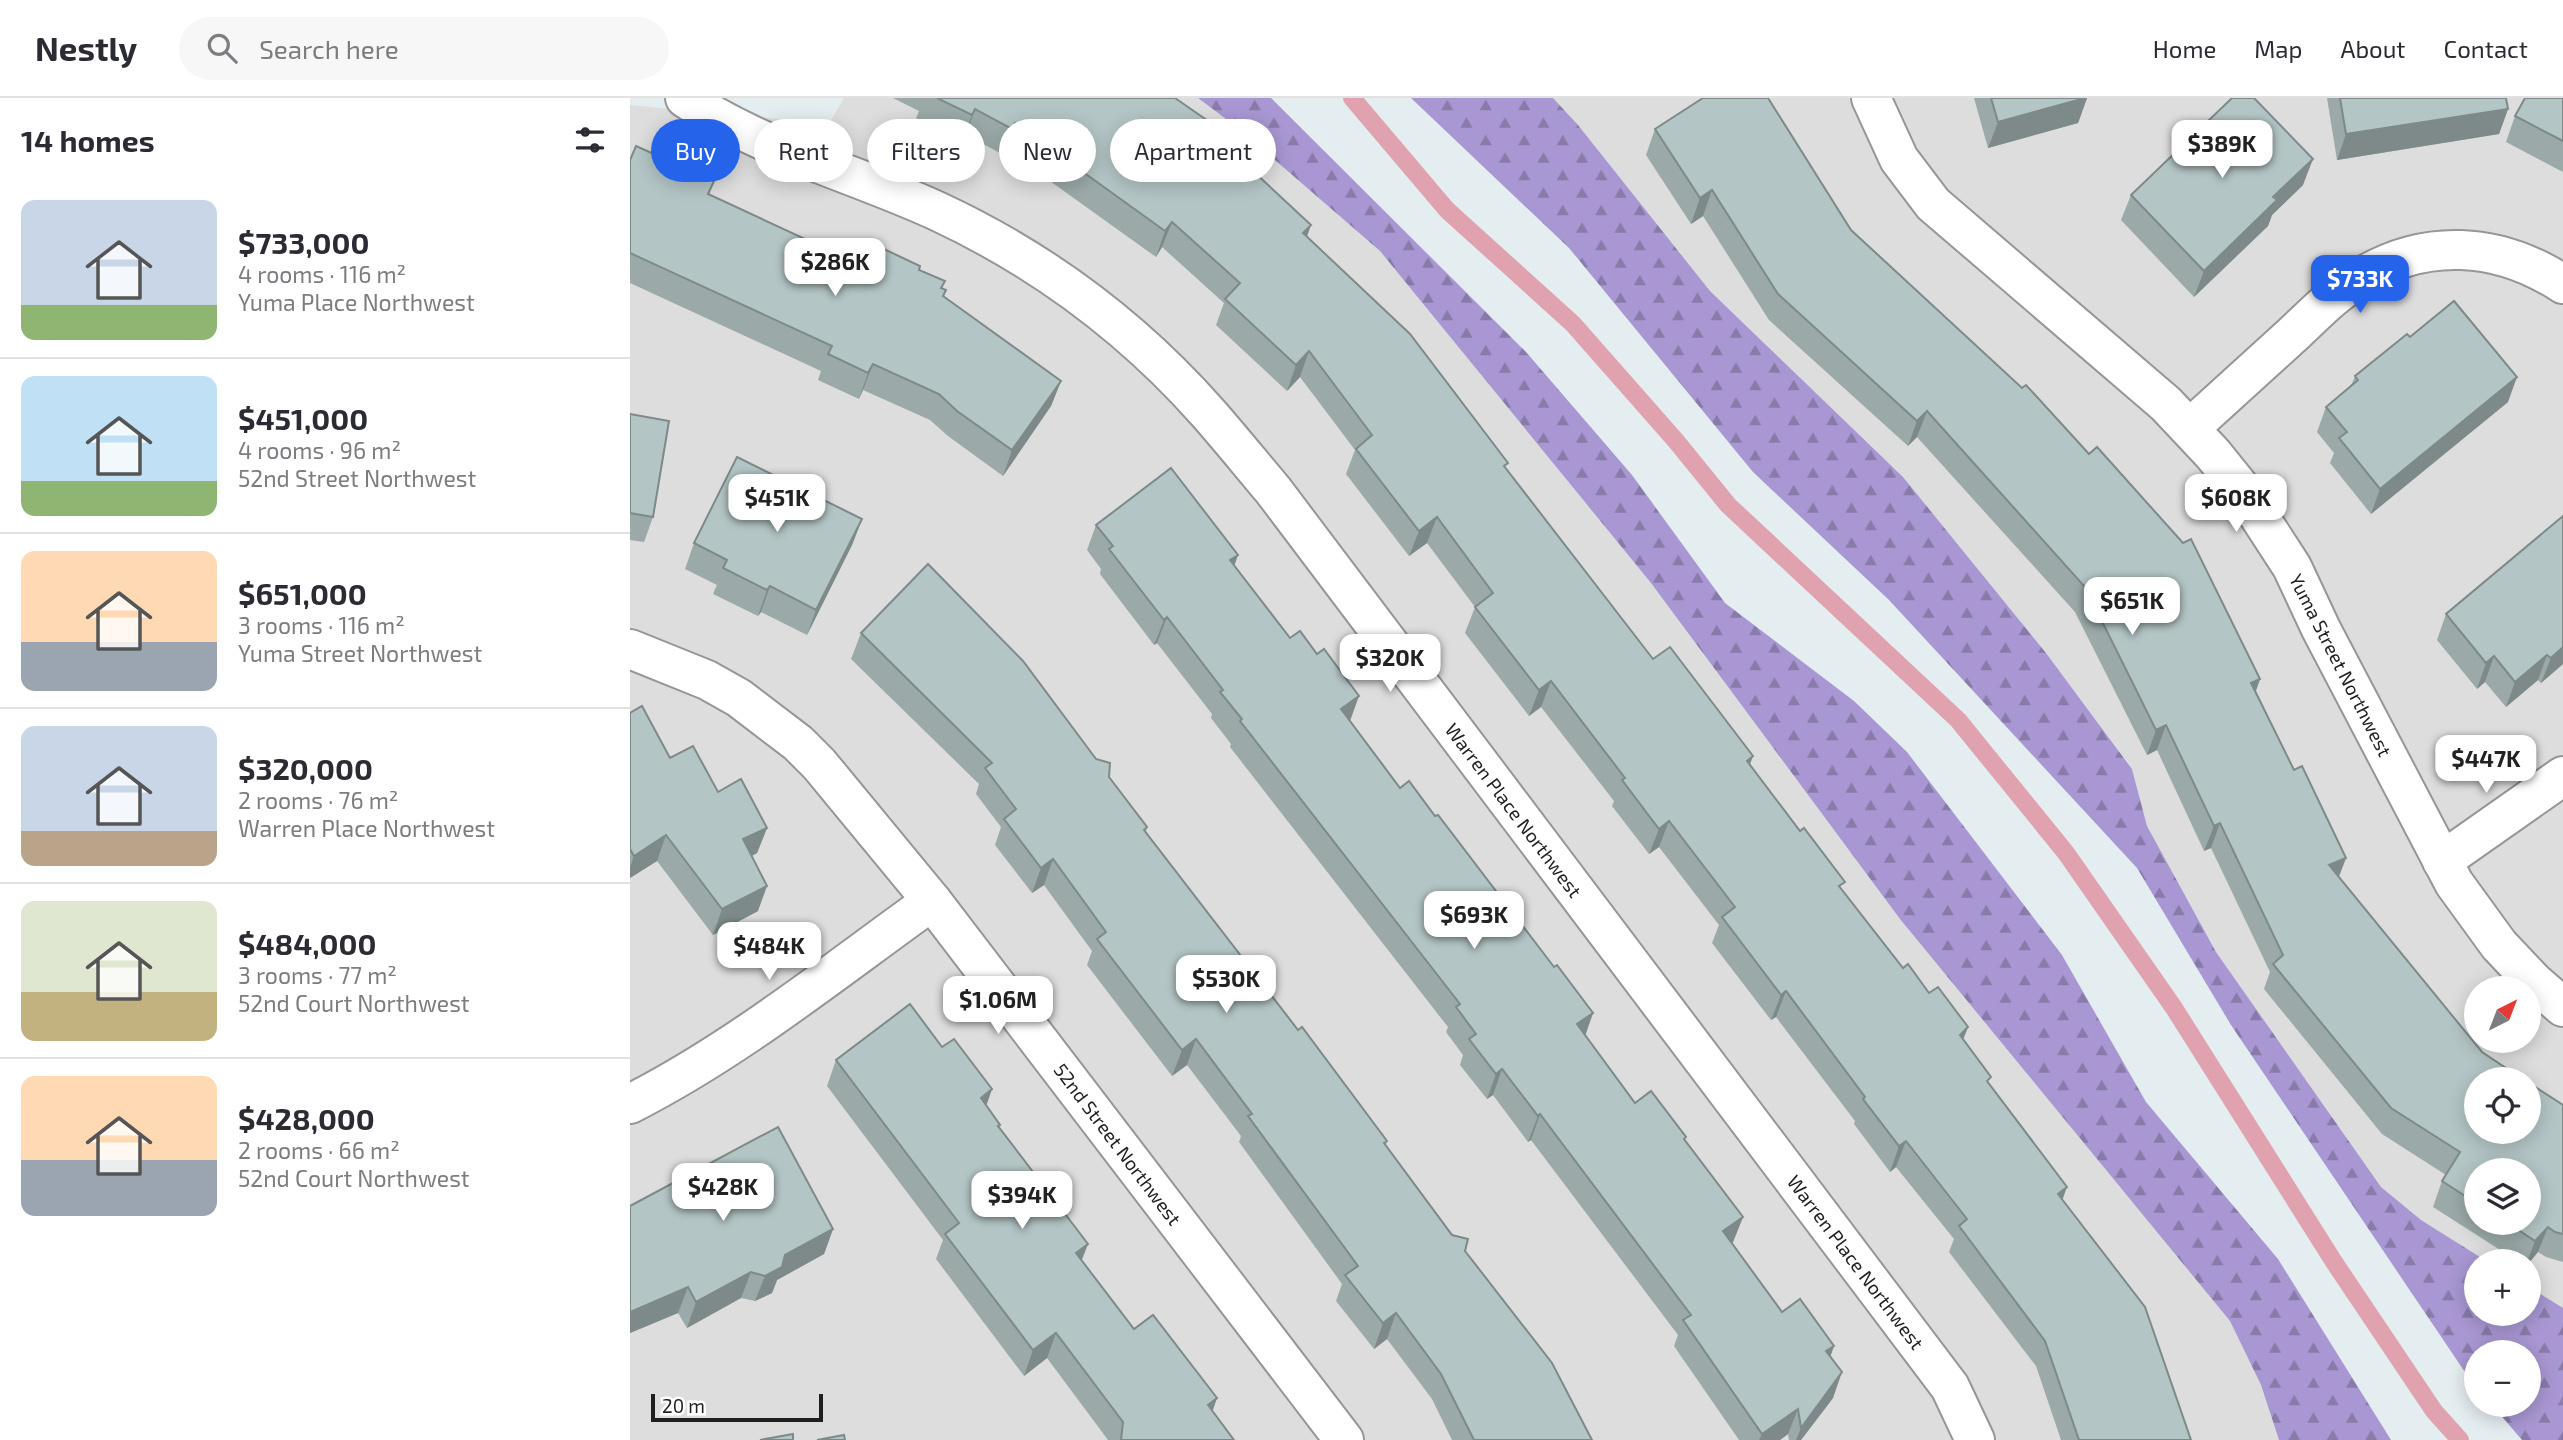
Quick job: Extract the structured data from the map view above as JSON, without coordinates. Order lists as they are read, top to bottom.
{
  "streets": {
    "street": ["Yuma Street Northwest", "Warren Place Northwest", "52nd Street Northwest"]
  },
  "scale_bar": "20 m",
  "north": "top right",
  "page": {
    "header": "Nestly",
    "search": "Search here",
    "nav": [
      "Home",
      "Map",
      "About",
      "Contact"
    ],
    "heading": "14 homes",
    "chip": [
      "Buy",
      "Rent",
      "Filters",
      "New",
      "Apartment"
    ],
    "price": [
      "$389K",
      "$286K",
      "$733K",
      "$451K",
      "$608K",
      "$651K",
      "$320K",
      "$447K",
      "$693K",
      "$484K",
      "$530K",
      "$1.06M",
      "$428K",
      "$394K"
    ],
    "list": [
      {
        "name": "$733,000",
        "note": "4 rooms · 116 m² · Yuma Place Northwest"
      },
      {
        "name": "$451,000",
        "note": "4 rooms · 96 m² · 52nd Street Northwest"
      },
      {
        "name": "$651,000",
        "note": "3 rooms · 116 m² · Yuma Street Northwest"
      },
      {
        "name": "$320,000",
        "note": "2 rooms · 76 m² · Warren Place Northwest"
      },
      {
        "name": "$484,000",
        "note": "3 rooms · 77 m² · 52nd Court Northwest"
      },
      {
        "name": "$428,000",
        "note": "2 rooms · 66 m² · 52nd Court Northwest"
      }
    ],
    "map_buttons": ["+", "−"],
    "scale": "20 m"
  }
}
